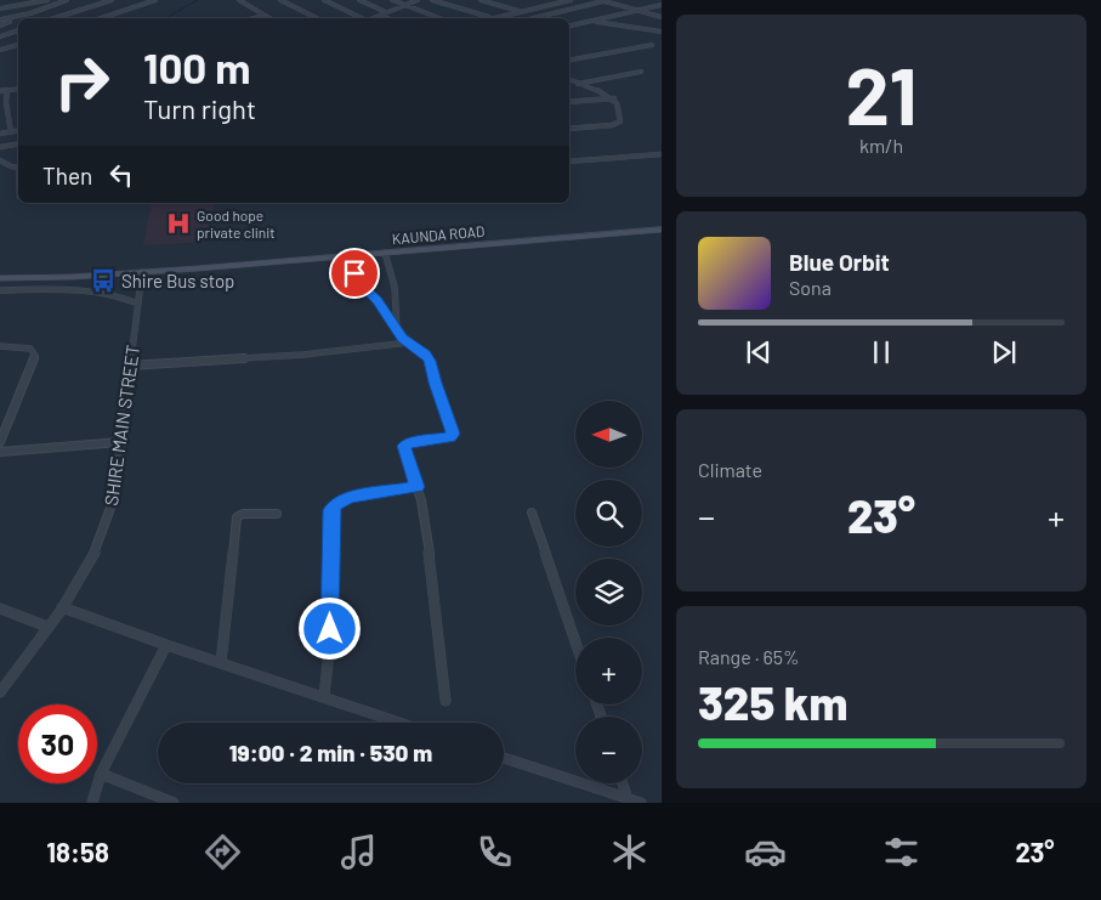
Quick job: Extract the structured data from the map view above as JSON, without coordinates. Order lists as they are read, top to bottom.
{
  "streets": {
    "main road": ["KAUNDA ROAD"],
    "street": ["SHIRE MAIN STREET"]
  },
  "crossings": [
    ["KAUNDA ROAD", "SHIRE MAIN STREET"]
  ],
  "places": {
    "hospital": ["Good hope private clinit"],
    "bus stop": ["Shire Bus stop"]
  },
  "north": "left",
  "page": {
    "tile": [
      ["21", "km/h"],
      "Climate",
      ["Range · 65%", "325 km"]
    ],
    "turn": ["100 m", "Turn right"],
    "then": "Then",
    "song": ["Blue Orbit", "Sona"],
    "map_buttons": ["+", "−"],
    "heat": ["−", "23°", "+"],
    "limit": "30",
    "trip": "19:00 · 2 min · 530 m",
    "tabs": ["18:58", "23°"]
  }
}
